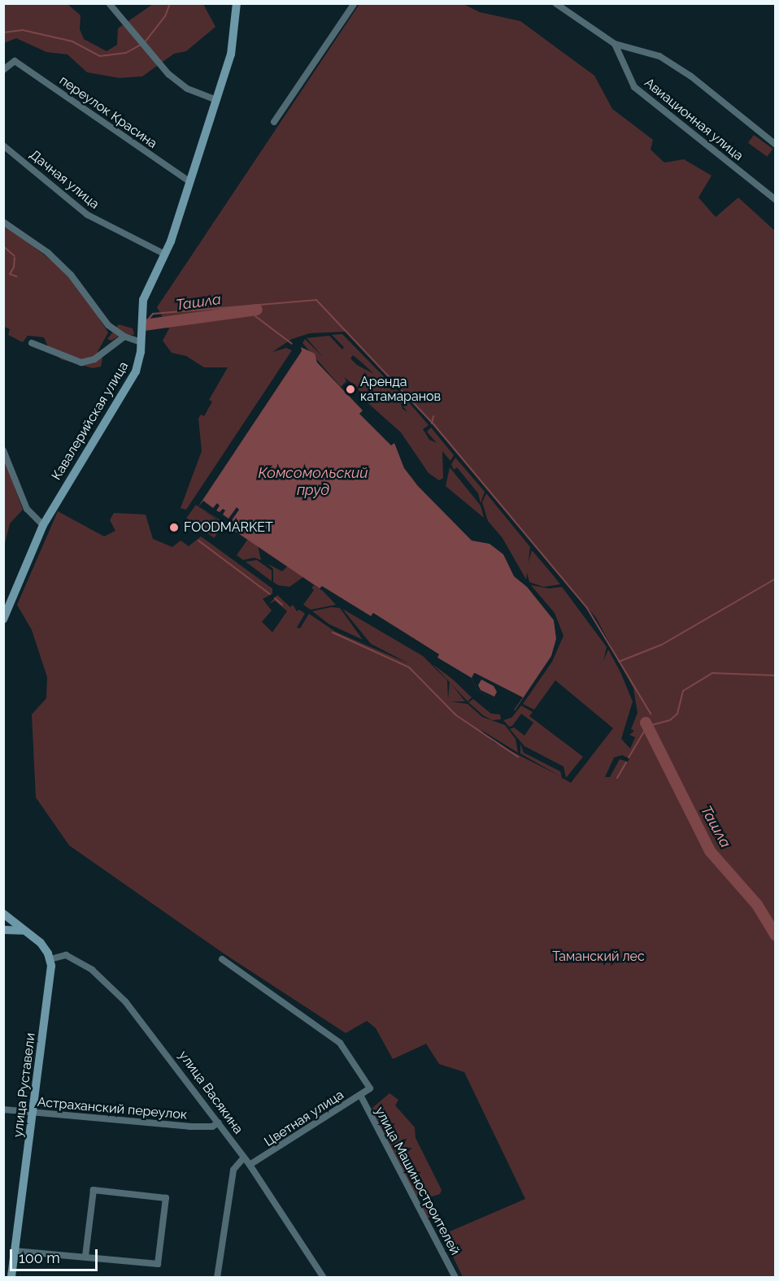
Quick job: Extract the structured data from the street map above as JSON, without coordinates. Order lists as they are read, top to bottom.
{
  "streets": {
    "street": [
      "переулок Красина",
      "Авиационная улица",
      "Дачная улица",
      "Кавалерийская улица",
      "улица Руставели",
      "улица Васякина",
      "Астраханский переулок",
      "Цветная улица",
      "улица Машиностроителей"
    ]
  },
  "crossings": [
    ["переулок Красина", "Кавалерийская улица"],
    ["Дачная улица", "Кавалерийская улица"],
    ["улица Руставели", "улица Васякина"],
    ["улица Руставели", "Астраханский переулок"],
    ["улица Васякина", "Астраханский переулок"],
    ["улица Васякина", "Цветная улица"],
    ["Цветная улица", "улица Машиностроителей"]
  ],
  "water": ["Ташла", "Комсомольский пруд"],
  "parks": ["Таманский лес"],
  "places": ["Аренда катамаранов", "FOODMARKET"],
  "scale_bar": "100 m"
}
